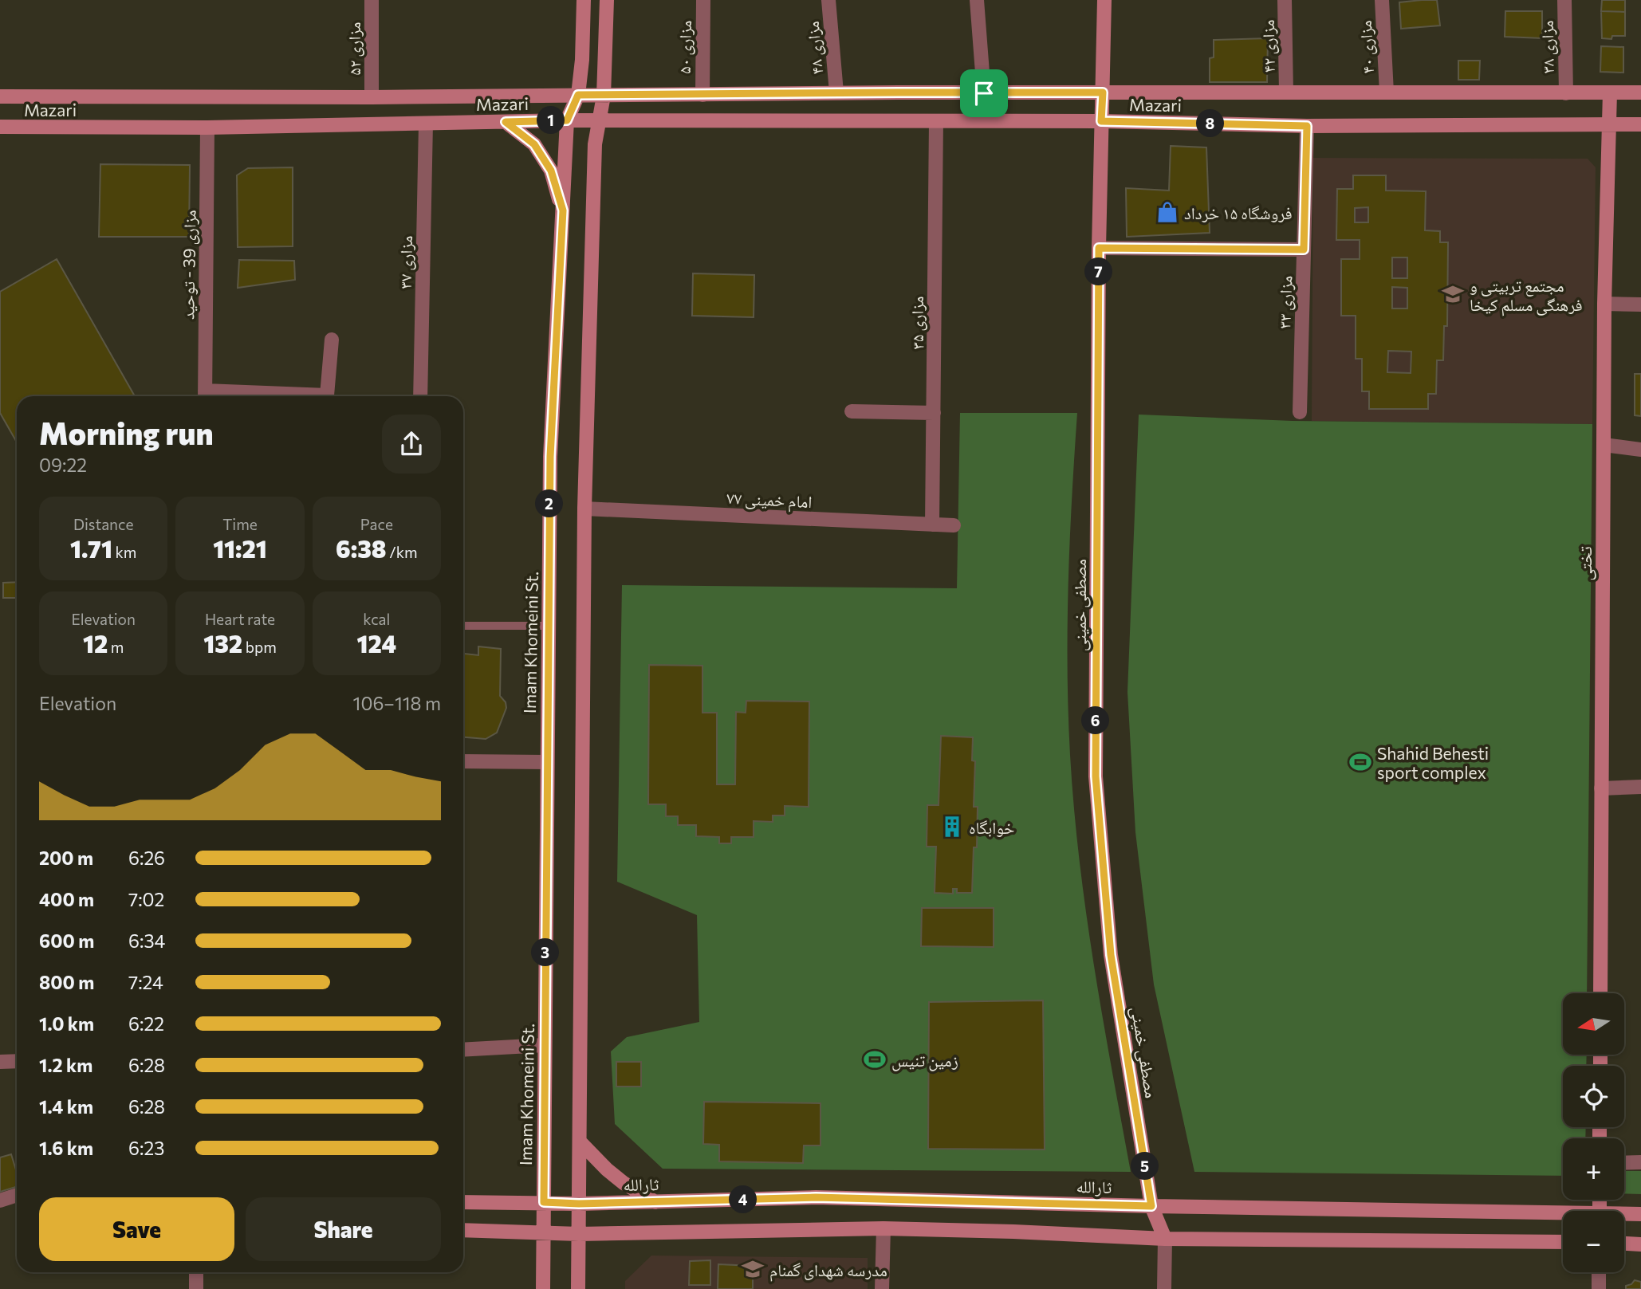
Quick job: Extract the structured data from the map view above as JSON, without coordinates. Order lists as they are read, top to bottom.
{
  "streets": {
    "main road": [
      "Mazari",
      "تختی",
      "مصطفی خمینی",
      "Imam Khomeini St.",
      "ثارالله"
    ],
    "street": [
      "مزاری ۴۲",
      "مزاری ۵۰",
      "مزاری ۴۰",
      "مزاری ۳۸",
      "مزاری ۴۸",
      "مزاری ۵۲",
      "مزاری ۳۷",
      "مزاری 39 - توحید",
      "مزاری ۳۳",
      "مزاری ۳۵",
      "امام خمینی ۷۷"
    ]
  },
  "crossings": [
    ["مزاری ۴۲", "Mazari"],
    ["مزاری ۵۰", "Mazari"],
    ["مزاری ۴۰", "Mazari"],
    ["مزاری ۳۸", "Mazari"],
    ["مزاری ۴۸", "Mazari"],
    ["مزاری ۵۲", "Mazari"],
    ["Mazari", "مزاری ۳۷"],
    ["Mazari", "مزاری 39 - توحید"],
    ["Mazari", "مزاری ۳۳"],
    ["Mazari", "مزاری ۳۵"],
    ["Mazari", "تختی"],
    ["Mazari", "مصطفی خمینی"],
    ["Mazari", "Imam Khomeini St."],
    ["مزاری ۳۵", "امام خمینی ۷۷"],
    ["مصطفی خمینی", "ثارالله"],
    ["Imam Khomeini St.", "ثارالله"]
  ],
  "places": {
    "shop": ["فروشگاه ۱۵ خرداد"],
    "school or university": ["مجتمع تربیتی و فرهنگی مسلم کیخا", "مدرسه شهدای گمنام"],
    "sports": ["Shahid Behesti sport complex", "زمین تنیس"],
    "building": ["خوابگاه"]
  },
  "north": "left",
  "page": {
    "pins": [
      "1",
      "8",
      "7",
      "2",
      "6",
      "3",
      "5",
      "4"
    ],
    "heading": ["Morning run", "09:22"],
    "stats": [
      ["Distance", "1.71 km"],
      ["Time", "11:21"],
      ["Pace", "6:38 /km"],
      ["Elevation", "12 m"],
      ["Heart rate", "132 bpm"],
      ["kcal", "124"]
    ],
    "chart": ["Elevation", "106–118 m"],
    "list": [
      {
        "name": "200 m",
        "note": "6:26"
      },
      {
        "name": "400 m",
        "note": "7:02"
      },
      {
        "name": "600 m",
        "note": "6:34"
      },
      {
        "name": "800 m",
        "note": "7:24"
      },
      {
        "name": "1.0 km",
        "note": "6:22"
      },
      {
        "name": "1.2 km",
        "note": "6:28"
      },
      {
        "name": "1.4 km",
        "note": "6:28"
      },
      {
        "name": "1.6 km",
        "note": "6:23"
      }
    ],
    "map_buttons": ["+", "−"],
    "buttons": ["Save", "Share"]
  }
}
